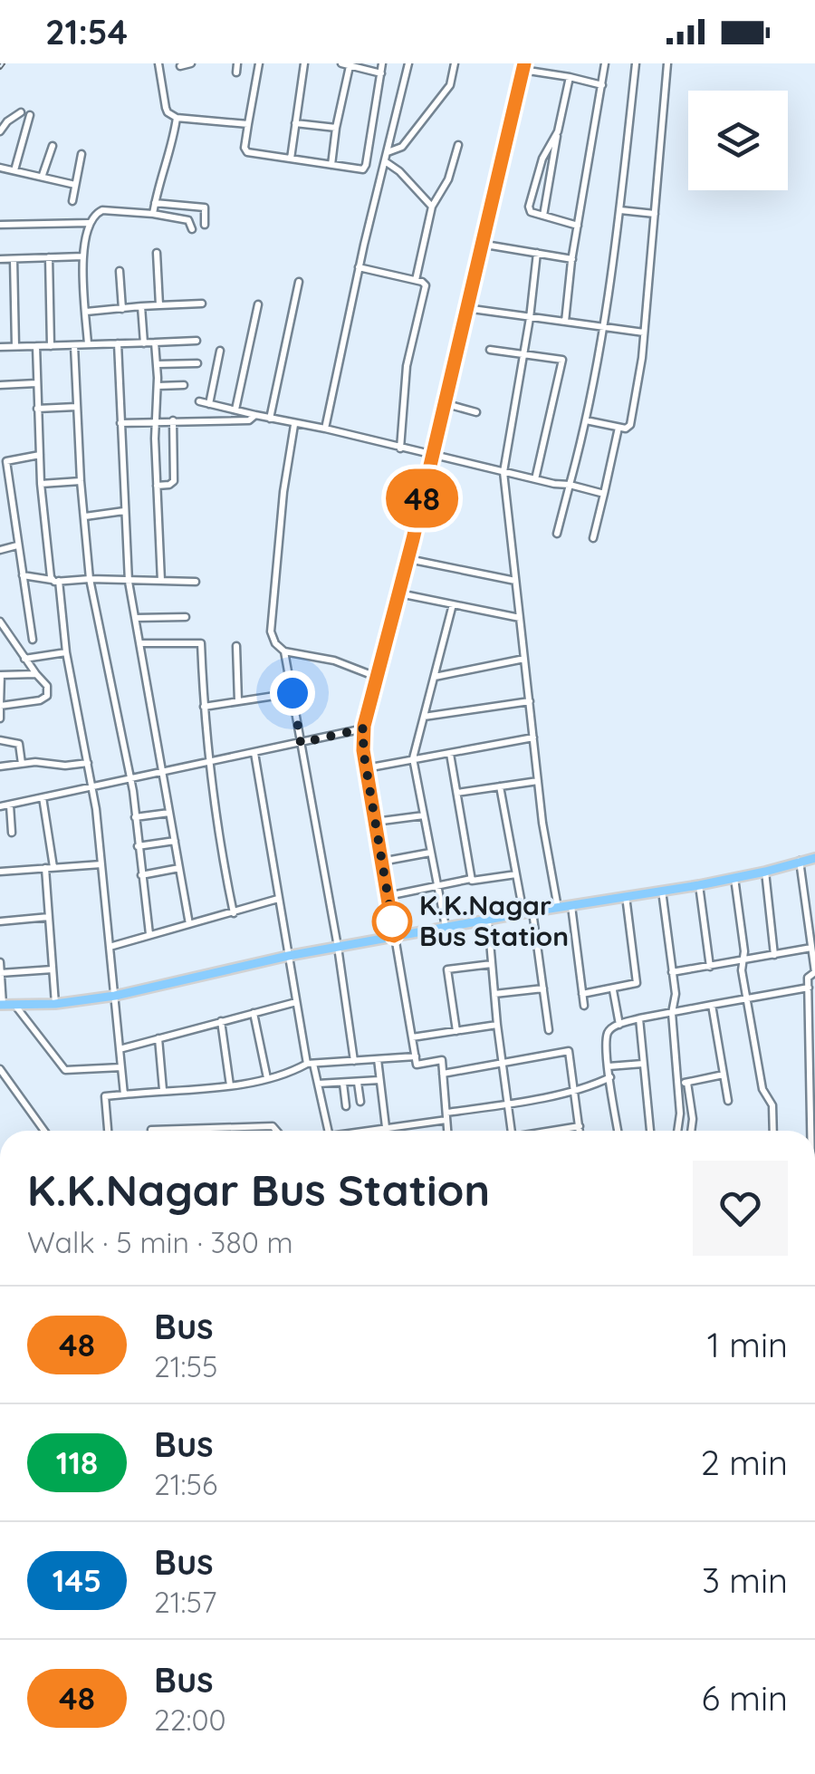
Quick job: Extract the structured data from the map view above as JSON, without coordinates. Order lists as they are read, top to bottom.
{
  "places": ["K.K.Nagar Bus Station"],
  "lines": ["bus line 48"],
  "page": {
    "status": "21:54",
    "on_map": "48",
    "heading": ["K.K.Nagar Bus Station", "Walk · 5 min · 380 m"],
    "list": [
      {
        "mark": "48",
        "name": "Bus",
        "note": "21:55",
        "value": "1 min"
      },
      {
        "mark": "118",
        "name": "Bus",
        "note": "21:56",
        "value": "2 min"
      },
      {
        "mark": "145",
        "name": "Bus",
        "note": "21:57",
        "value": "3 min"
      },
      {
        "mark": "48",
        "name": "Bus",
        "note": "22:00",
        "value": "6 min"
      }
    ]
  }
}
